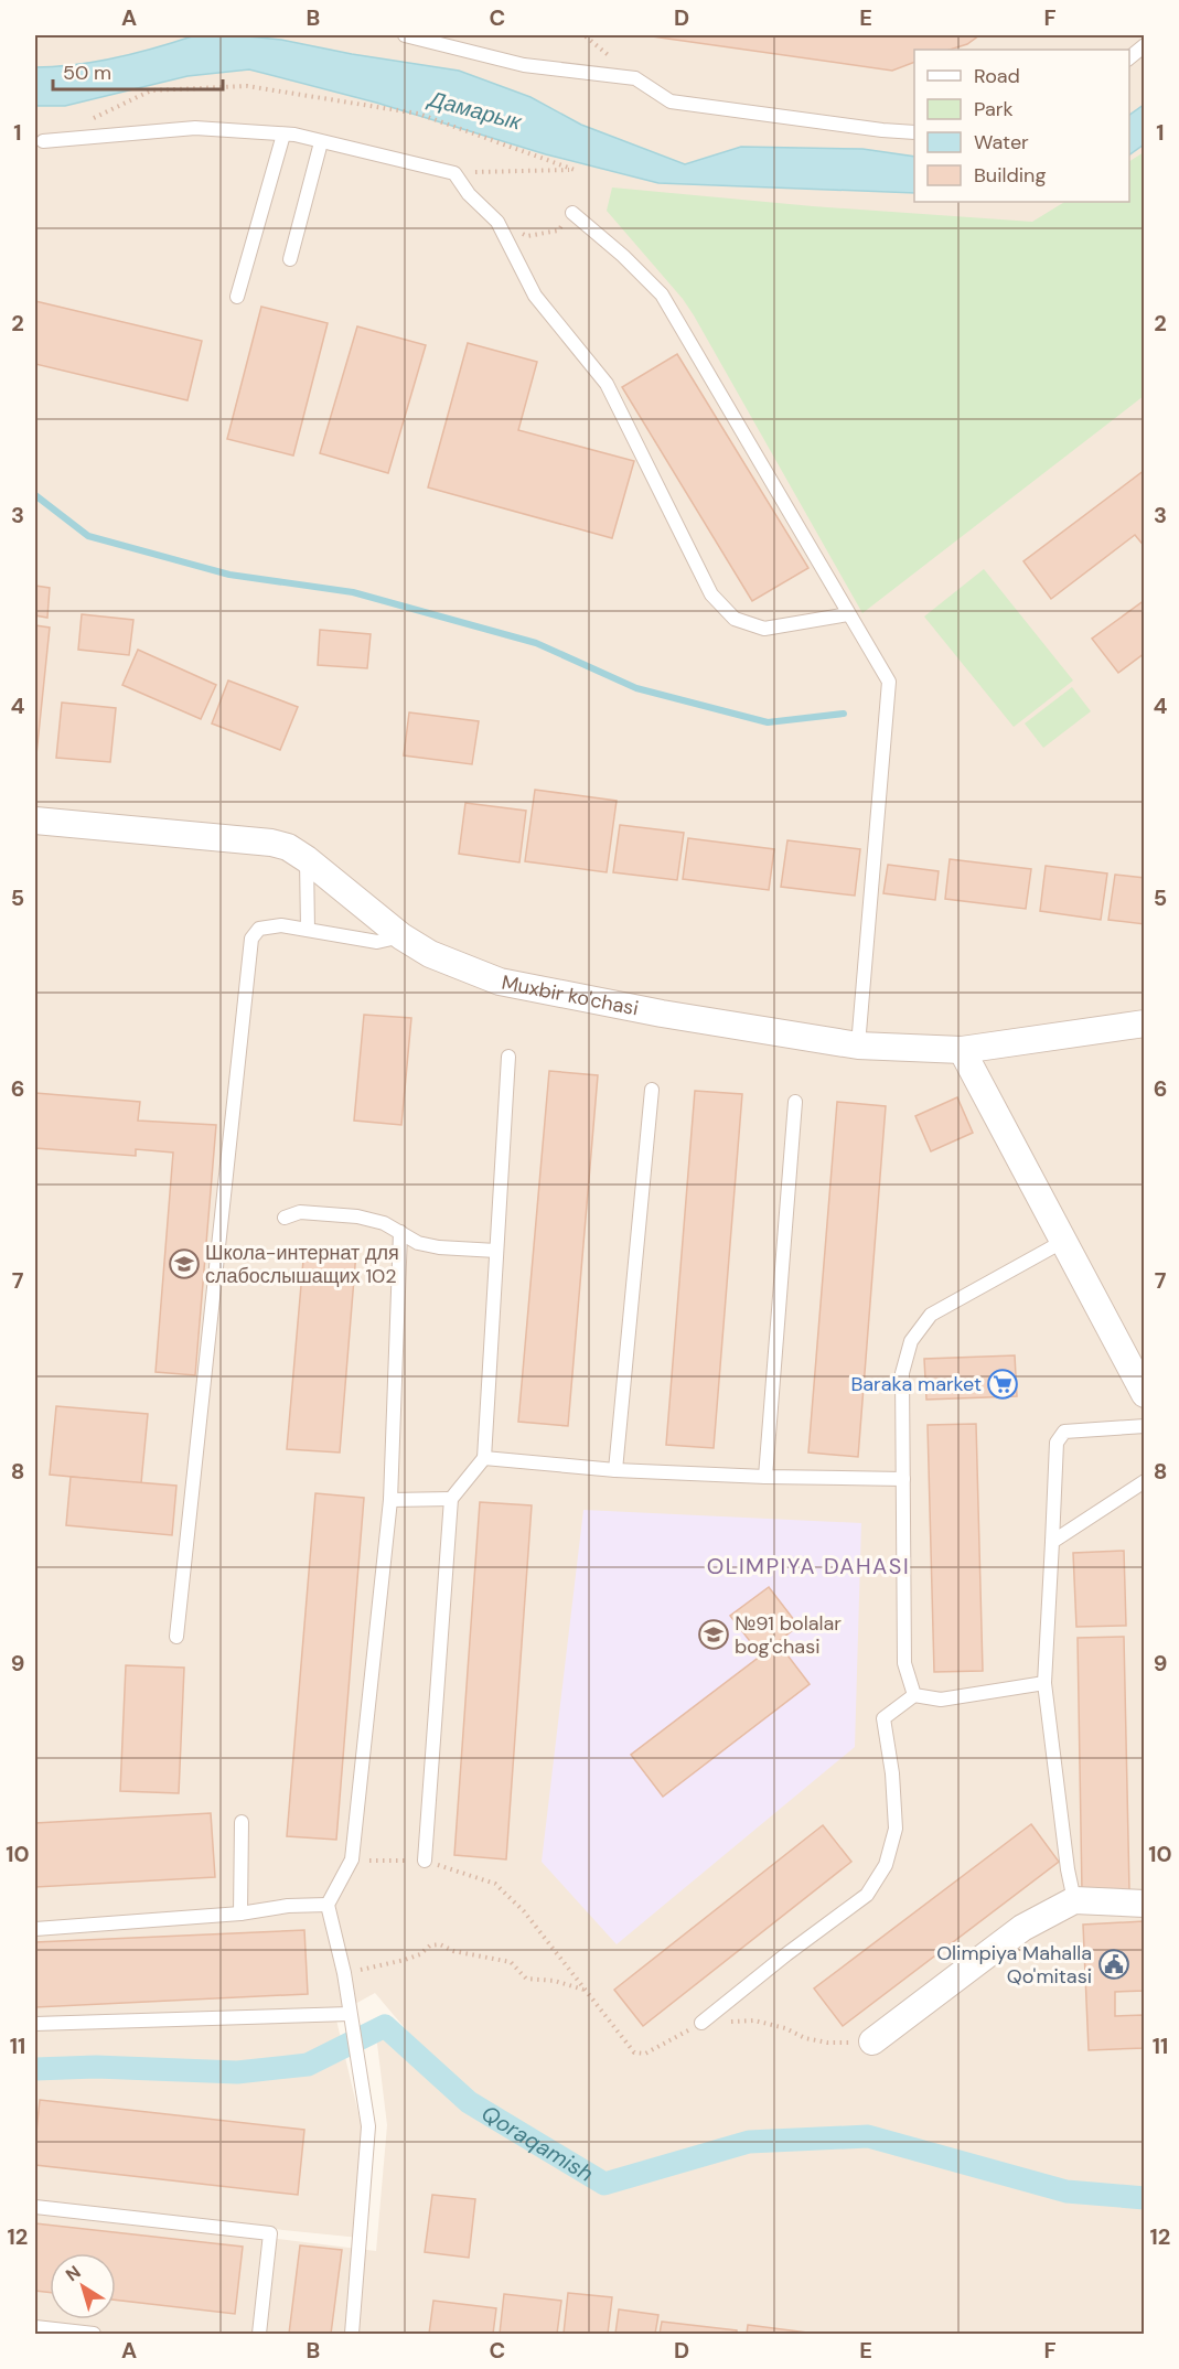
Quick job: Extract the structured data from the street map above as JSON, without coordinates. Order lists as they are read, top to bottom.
{
  "streets": {
    "street": ["Muxbir ko'chasi"]
  },
  "districts": ["OLIMPIYA DAHASI"],
  "water": ["Дамарык", "Qoraqamish"],
  "places": {
    "school or university": ["Школа-интернат для слабослышащих 102", "№91 bolalar bog'chasi"],
    "supermarket": ["Baraka market"],
    "public building": ["Olimpiya Mahalla Qo'mitasi"]
  },
  "legend": [
    "Road",
    "Park",
    "Water",
    "Building"
  ],
  "scale_bar": "50 m",
  "north": "top left",
  "grid": {
    "columns": [
      "A",
      "B",
      "C",
      "D",
      "E",
      "F"
    ],
    "rows": [
      "1",
      "2",
      "3",
      "4",
      "5",
      "6",
      "7",
      "8",
      "9",
      "10",
      "11",
      "12"
    ]
  }
}
